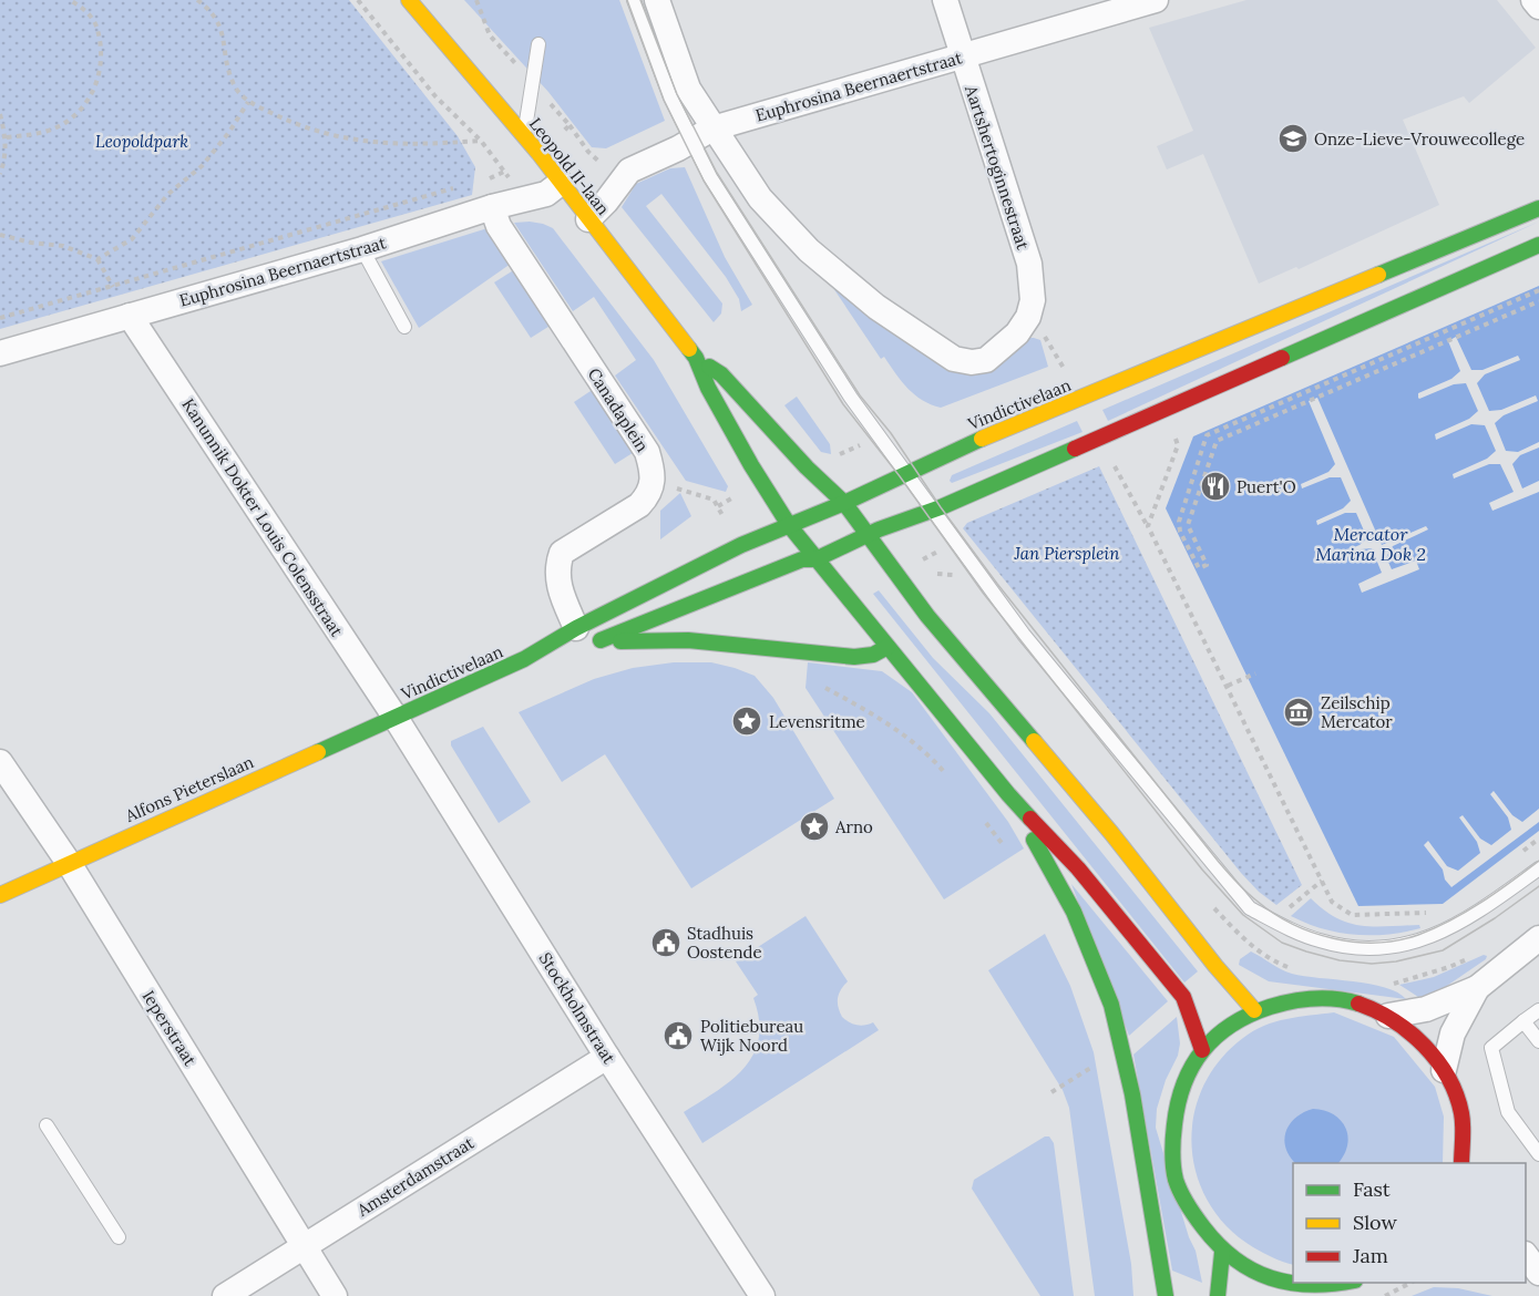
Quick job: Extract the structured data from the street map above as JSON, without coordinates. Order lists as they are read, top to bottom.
{
  "streets": {
    "street": [
      "Euphrosina Beernaertstraat",
      "Leopold II-laan",
      "Aartshertoginnestraat",
      "Vindictivelaan",
      "Canadaplein",
      "Kanunnik Dokter Louis Colensstraat",
      "Alfons Pieterslaan",
      "Stockholmstraat",
      "Ieperstraat",
      "Amsterdamstraat"
    ]
  },
  "crossings": [
    ["Euphrosina Beernaertstraat", "Leopold II-laan"],
    ["Euphrosina Beernaertstraat", "Aartshertoginnestraat"],
    ["Euphrosina Beernaertstraat", "Canadaplein"],
    ["Euphrosina Beernaertstraat", "Kanunnik Dokter Louis Colensstraat"],
    ["Leopold II-laan", "Vindictivelaan"],
    ["Vindictivelaan", "Kanunnik Dokter Louis Colensstraat"],
    ["Vindictivelaan", "Alfons Pieterslaan"],
    ["Vindictivelaan", "Stockholmstraat"],
    ["Kanunnik Dokter Louis Colensstraat", "Alfons Pieterslaan"],
    ["Kanunnik Dokter Louis Colensstraat", "Stockholmstraat"],
    ["Alfons Pieterslaan", "Stockholmstraat"],
    ["Alfons Pieterslaan", "Ieperstraat"],
    ["Stockholmstraat", "Amsterdamstraat"],
    ["Ieperstraat", "Amsterdamstraat"]
  ],
  "water": ["Mercator Marina Dok 2"],
  "parks": ["Leopoldpark", "Jan Piersplein"],
  "places": {
    "school or university": ["Onze-Lieve-Vrouwecollege"],
    "restaurant": ["Puert'O"],
    "museum": ["Zeilschip Mercator"],
    "place": ["Levensritme", "Arno"],
    "public building": ["Stadhuis Oostende", "Politiebureau Wijk Noord"]
  },
  "legend": ["Fast", "Slow", "Jam"]
}
